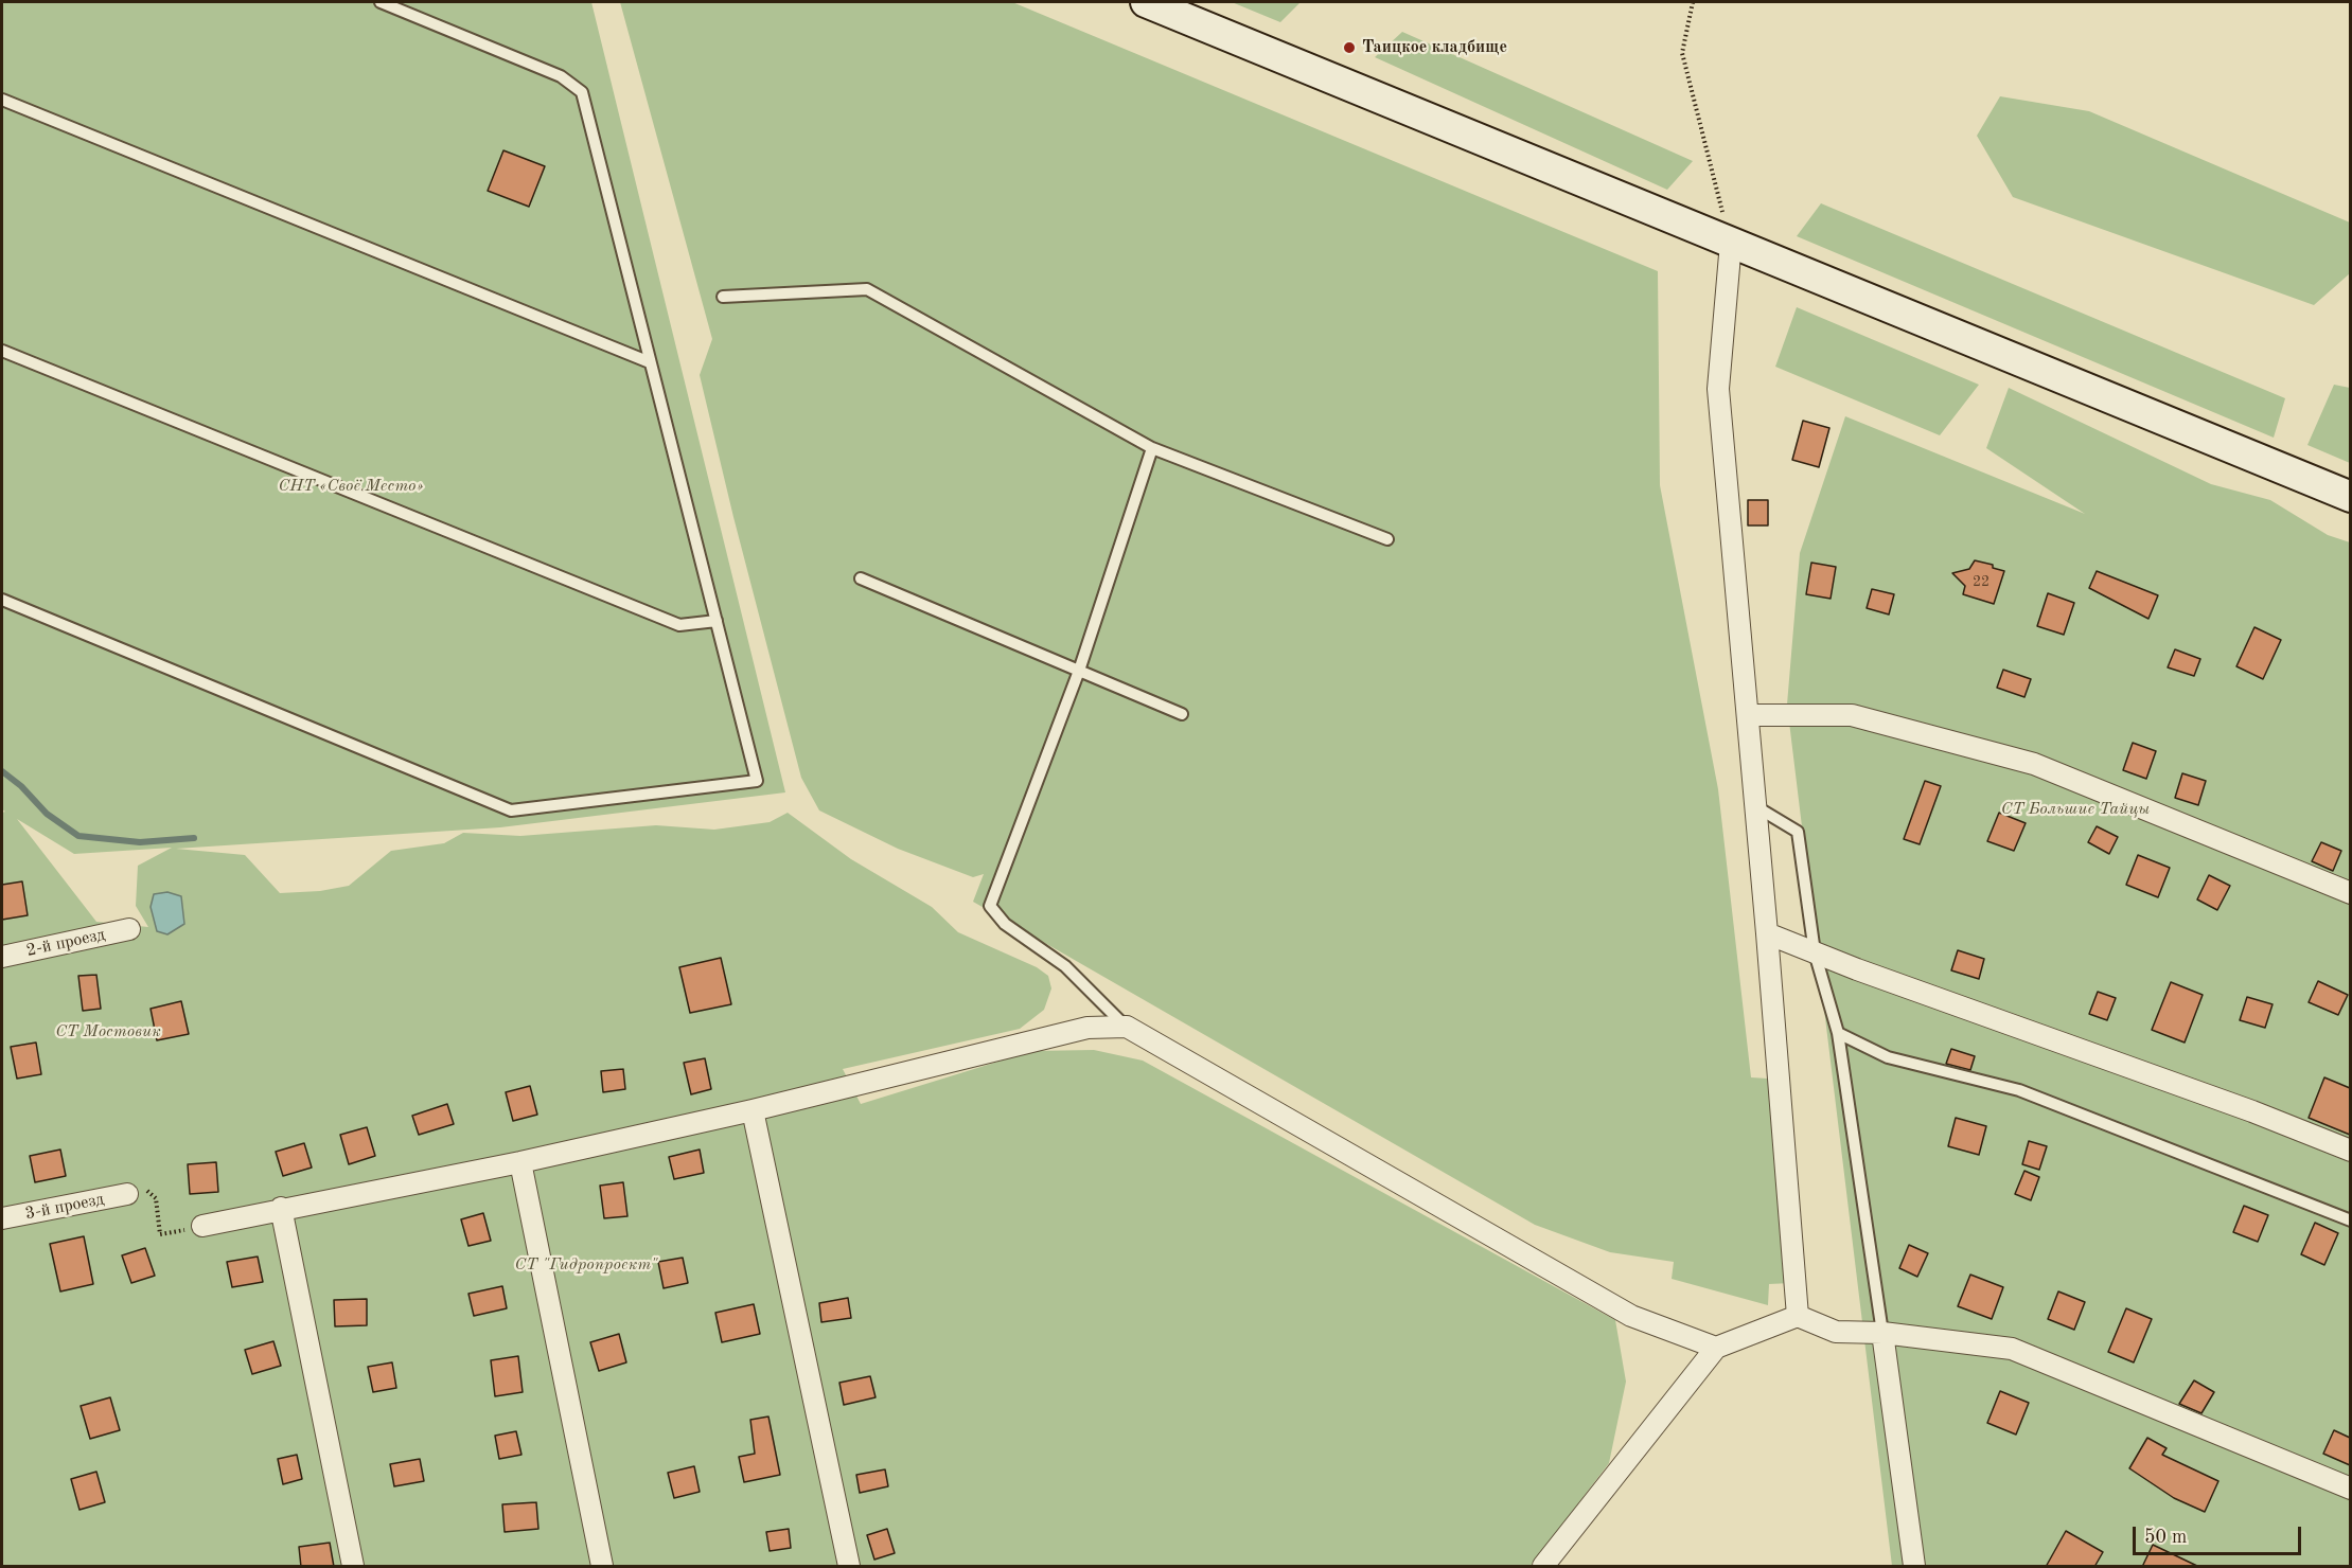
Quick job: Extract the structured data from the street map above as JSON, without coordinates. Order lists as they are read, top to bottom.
{
  "streets": {
    "street": ["2-й проезд", "3-й проезд"]
  },
  "parks": [
    "СНТ «Своё Место»",
    "СТ Большие Тайцы",
    "СТ Мостовик",
    "СТ \"Гидропроект\""
  ],
  "places": ["Таицкое кладбище"],
  "house_numbers": ["22"],
  "scale_bar": "50 m"
}
